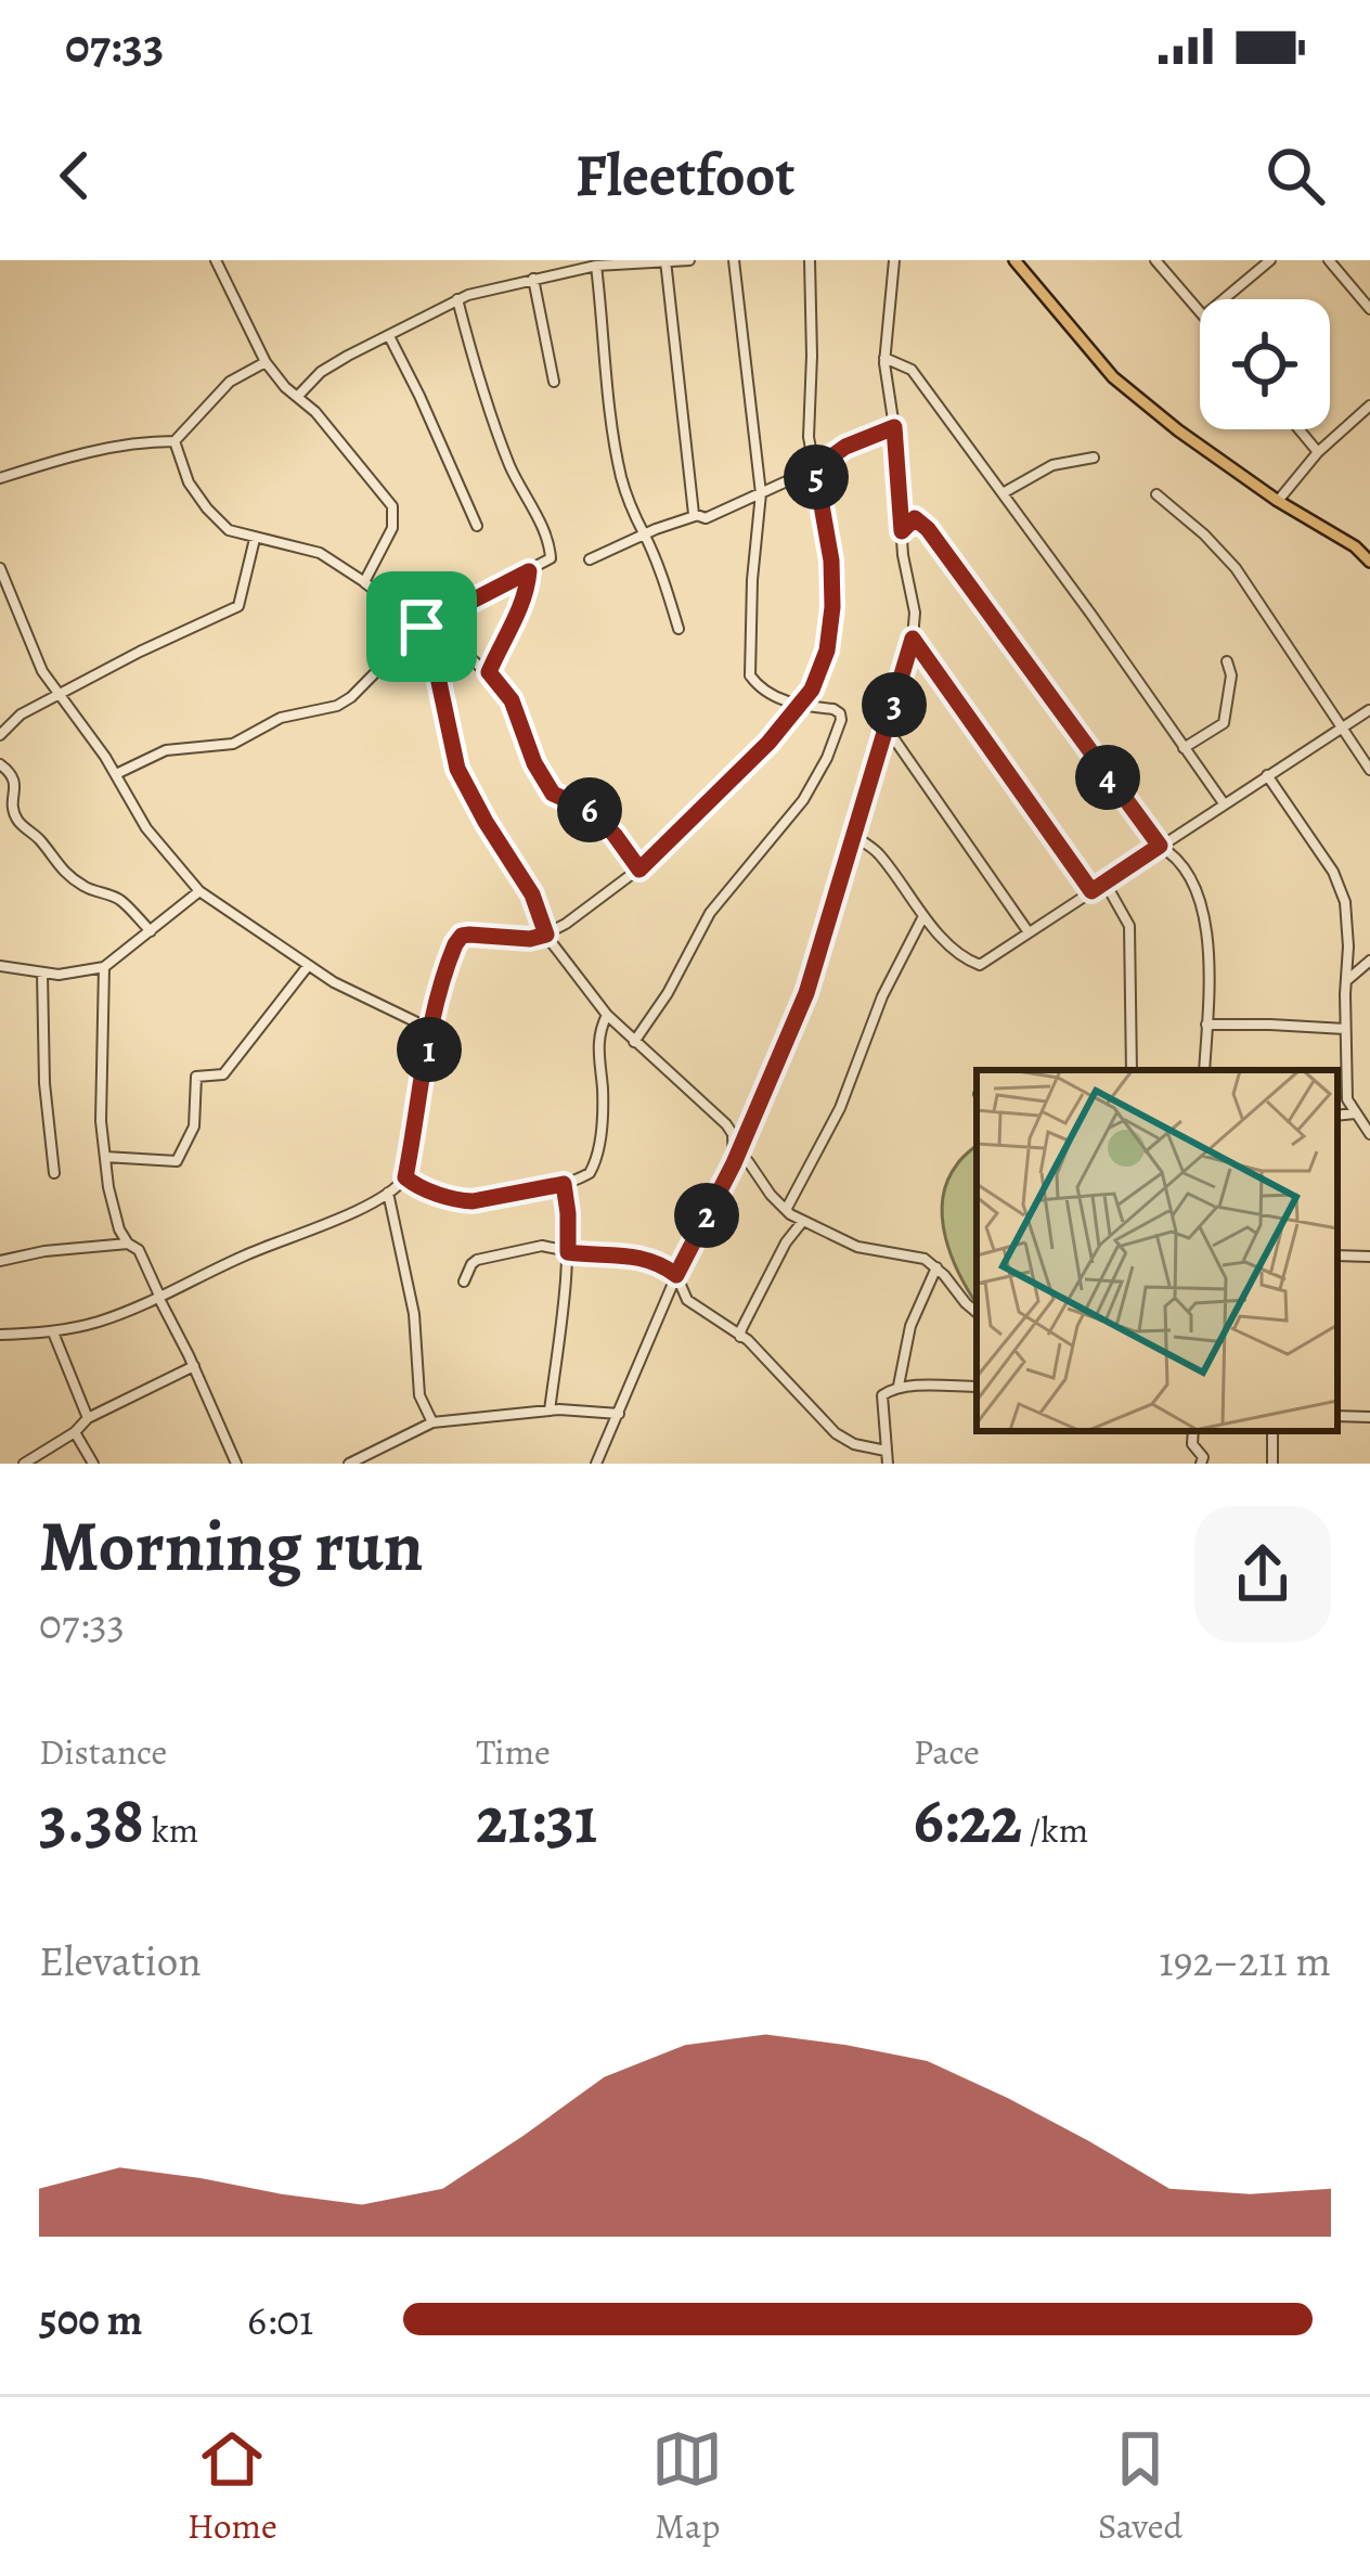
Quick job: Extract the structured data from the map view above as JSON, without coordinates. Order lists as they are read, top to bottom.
{
  "page": {
    "status": "07:33",
    "header": "Fleetfoot",
    "pins": [
      "5",
      "3",
      "4",
      "6",
      "1",
      "2"
    ],
    "heading": ["Morning run", "07:33"],
    "stats": [
      ["Distance", "3.38 km"],
      ["Time", "21:31"],
      ["Pace", "6:22 /km"]
    ],
    "chart": ["Elevation", "192–211 m"],
    "list": [
      {
        "name": "500 m",
        "note": "6:01"
      }
    ],
    "tabs": ["Home", "Map", "Saved"]
  }
}
